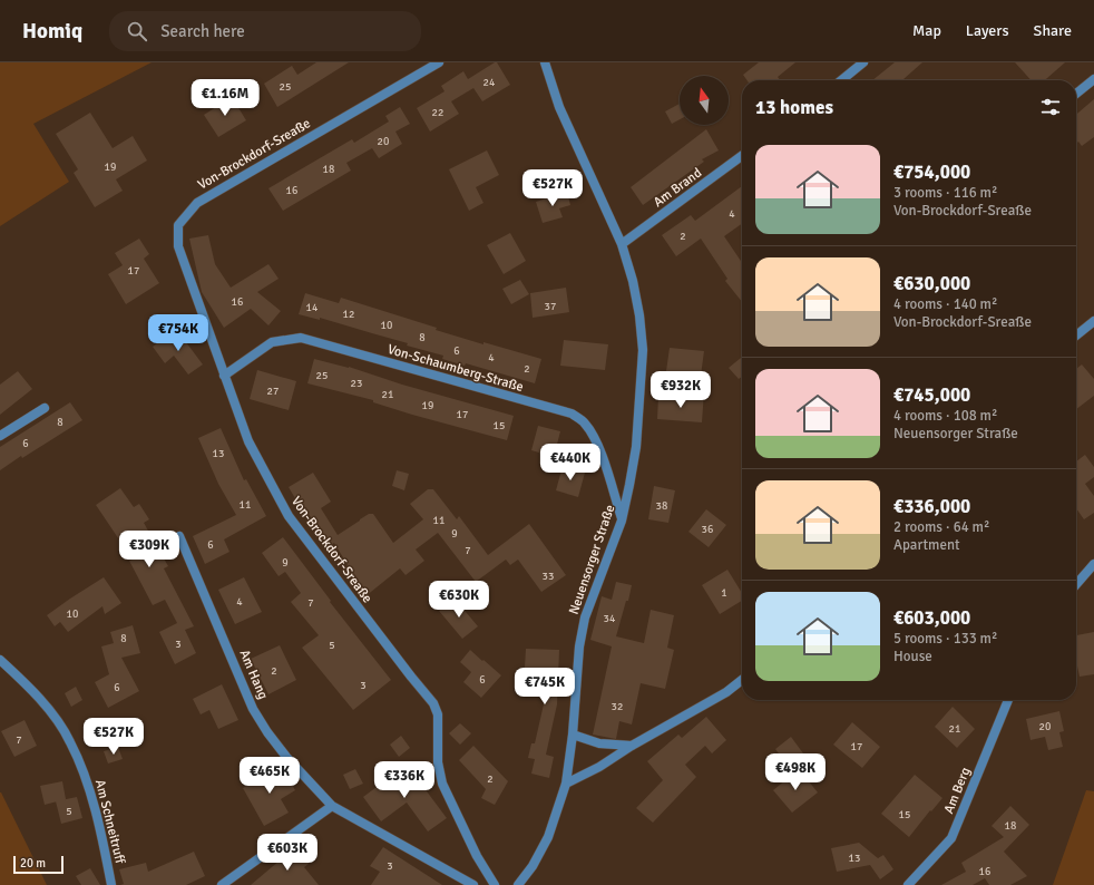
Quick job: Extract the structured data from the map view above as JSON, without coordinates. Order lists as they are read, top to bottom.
{
  "streets": {
    "street": [
      "Von-Brockdorf-Sreaße",
      "Am Brand",
      "Von-Schaumberg-Straße",
      "Neuensorger Straße",
      "Am Hang",
      "Am Berg",
      "Am Schneitruff"
    ]
  },
  "crossings": [
    ["Von-Brockdorf-Sreaße", "Von-Schaumberg-Straße"],
    ["Am Brand", "Neuensorger Straße"],
    ["Von-Schaumberg-Straße", "Neuensorger Straße"]
  ],
  "house_numbers": [
    "24",
    "25",
    "22",
    "20",
    "19",
    "18",
    "16",
    "4",
    "2",
    "17",
    "16",
    "37",
    "14",
    "12",
    "10",
    "8",
    "6",
    "4",
    "2",
    "25",
    "23",
    "27",
    "21",
    "19",
    "17",
    "8",
    "15",
    "6",
    "13",
    "11",
    "38",
    "11",
    "36",
    "9",
    "6",
    "7",
    "9",
    "33",
    "1",
    "4",
    "7",
    "10",
    "34",
    "8",
    "3",
    "5",
    "2",
    "6",
    "3",
    "6",
    "32",
    "20",
    "21",
    "7",
    "17",
    "2",
    "5",
    "15",
    "18",
    "13",
    "3",
    "16"
  ],
  "scale_bar": "20 m",
  "north": "top",
  "page": {
    "header": "Homiq",
    "search": "Search here",
    "nav": ["Map", "Layers", "Share"],
    "price": [
      "€1.16M",
      "€527K",
      "€754K",
      "€932K",
      "€440K",
      "€309K",
      "€630K",
      "€745K",
      "€527K",
      "€498K",
      "€465K",
      "€336K",
      "€603K"
    ],
    "heading": "13 homes",
    "list": [
      {
        "name": "€754,000",
        "note": "3 rooms · 116 m² · Von-Brockdorf-Sreaße"
      },
      {
        "name": "€630,000",
        "note": "4 rooms · 140 m² · Von-Brockdorf-Sreaße"
      },
      {
        "name": "€745,000",
        "note": "4 rooms · 108 m² · Neuensorger Straße"
      },
      {
        "name": "€336,000",
        "note": "2 rooms · 64 m² · Apartment"
      },
      {
        "name": "€603,000",
        "note": "5 rooms · 133 m² · House"
      }
    ],
    "scale": "20 m"
  }
}
